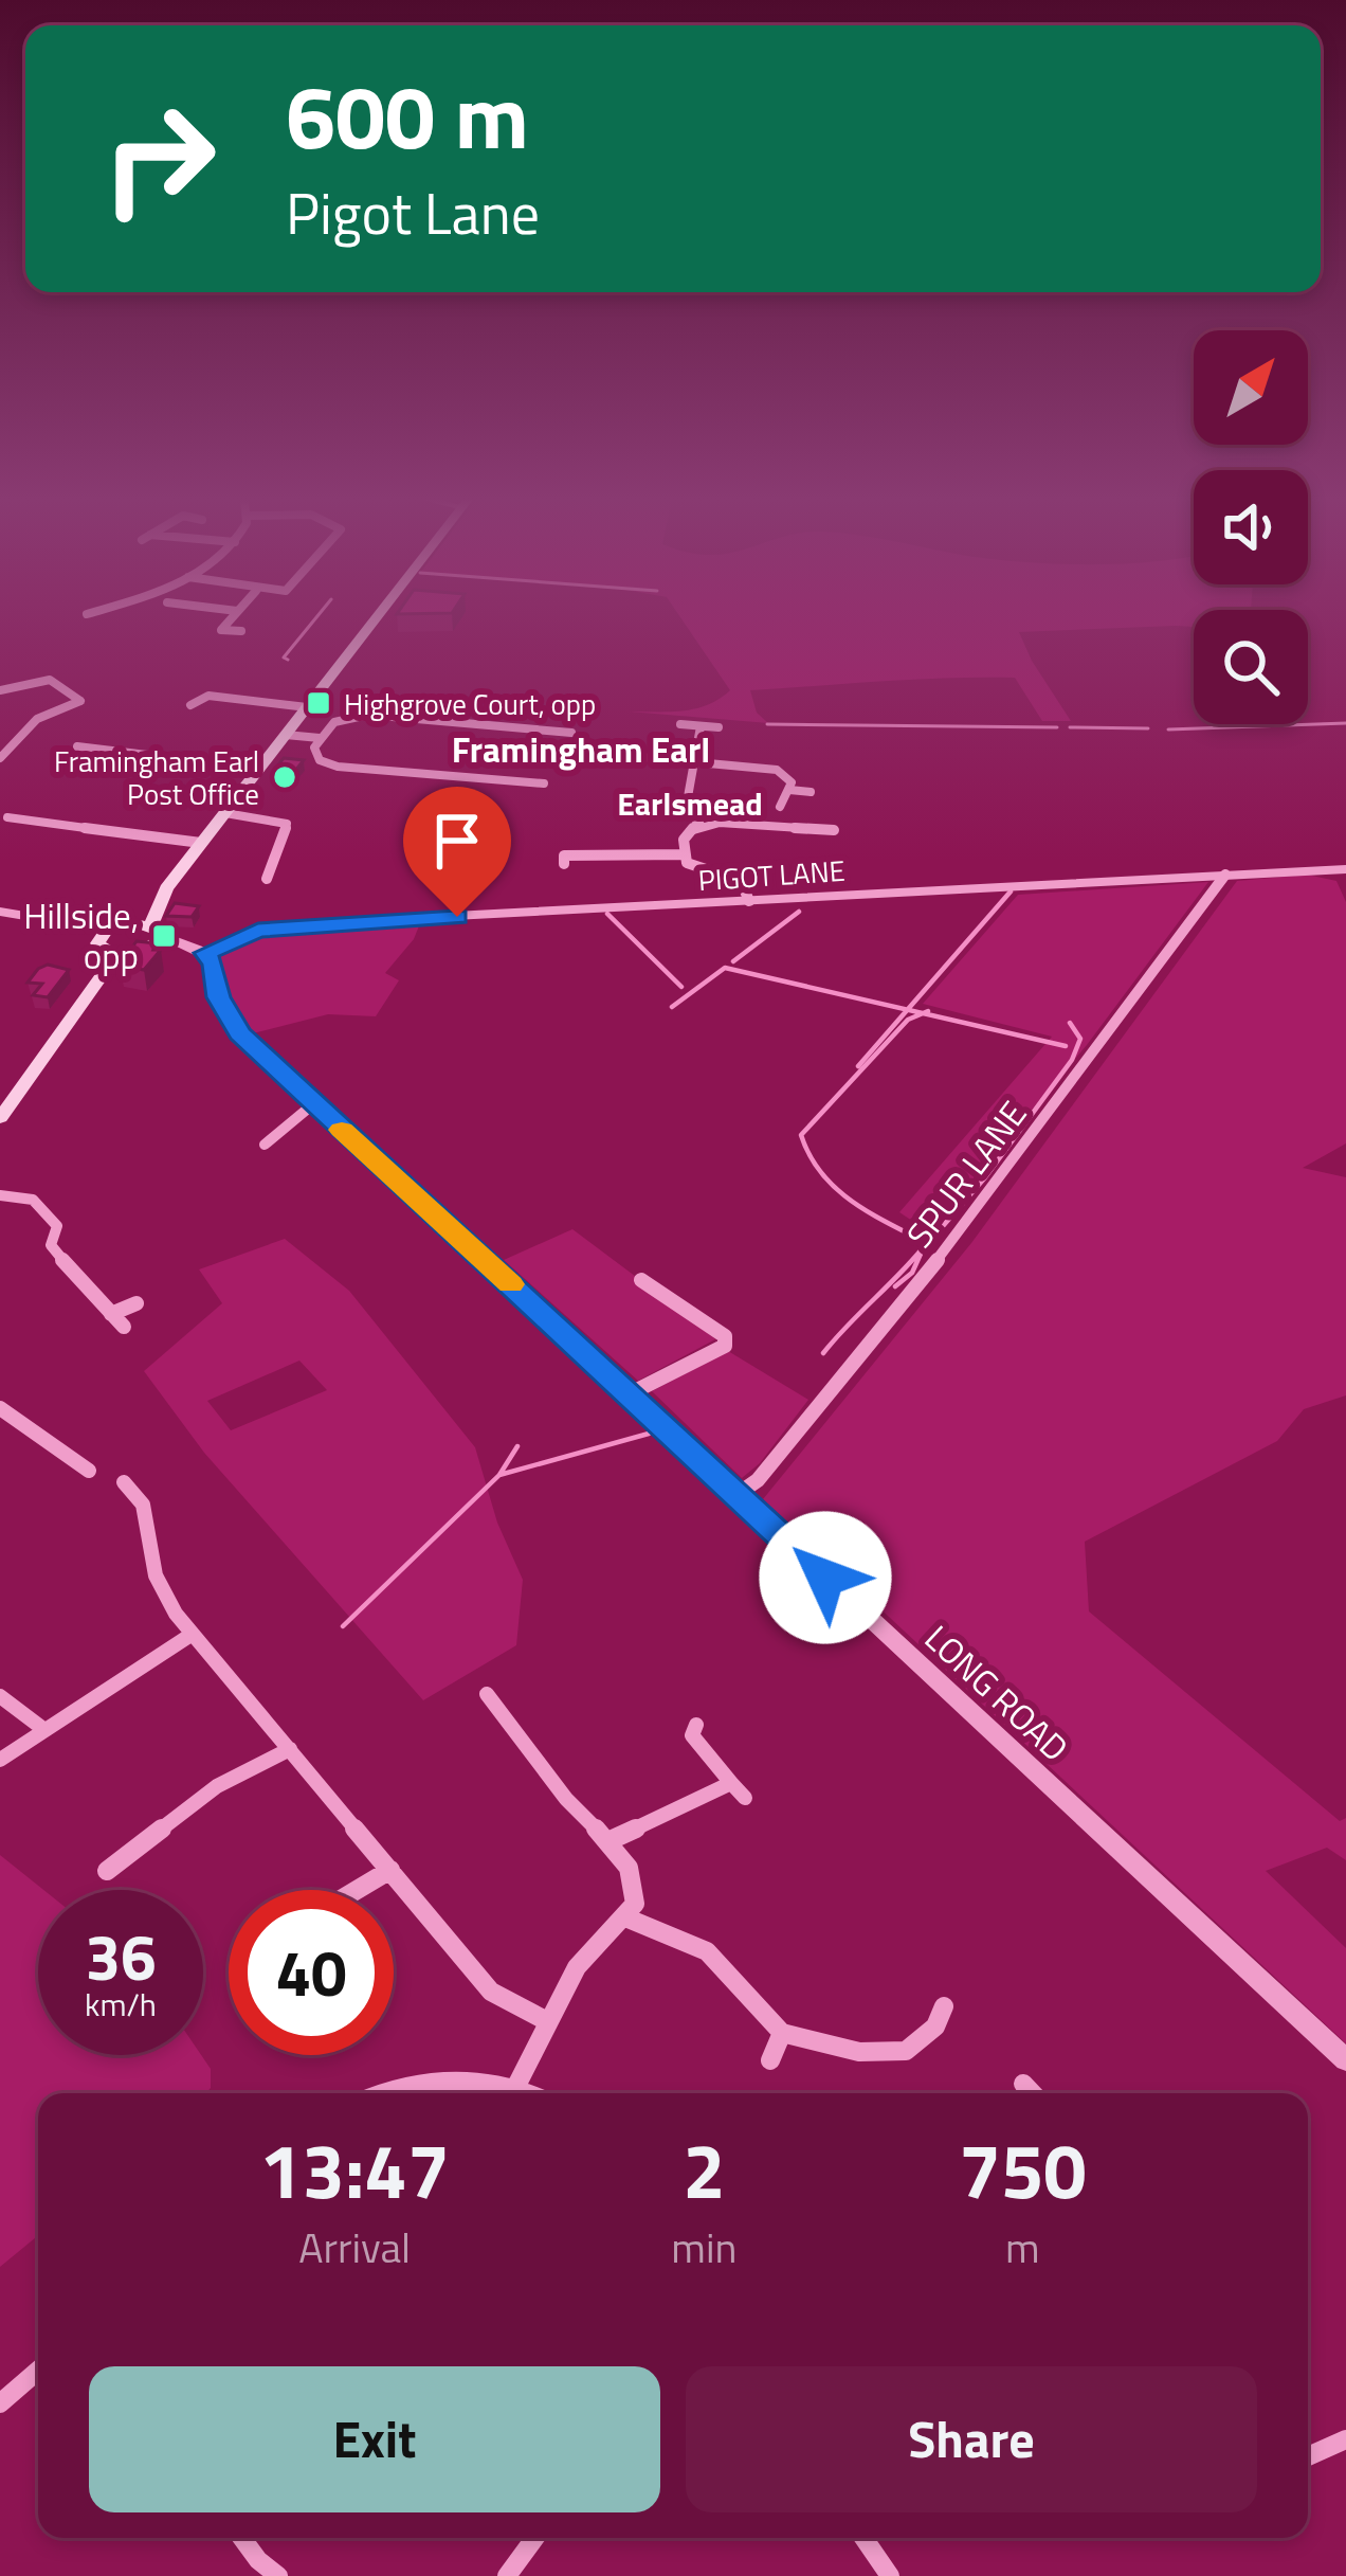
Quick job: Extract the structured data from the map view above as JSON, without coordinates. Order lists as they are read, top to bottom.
{
  "streets": {
    "street": ["PIGOT LANE", "SPUR LANE", "LONG ROAD"]
  },
  "crossings": [
    ["PIGOT LANE", "SPUR LANE"],
    ["PIGOT LANE", "LONG ROAD"],
    ["SPUR LANE", "LONG ROAD"]
  ],
  "districts": ["Framingham Earl", "Earlsmead"],
  "places": {
    "transit": ["Highgrove Court, opp", "Hillside, opp"],
    "other": ["Framingham Earl Post Office"]
  },
  "north": "top right",
  "page": {
    "turn": ["600 m", "Pigot Lane"],
    "speed": "36 km/h",
    "limit": "40",
    "eta": [
      "13:47",
      "Arrival",
      "2",
      "min",
      "750",
      "m"
    ],
    "buttons": ["Exit", "Share"]
  }
}
